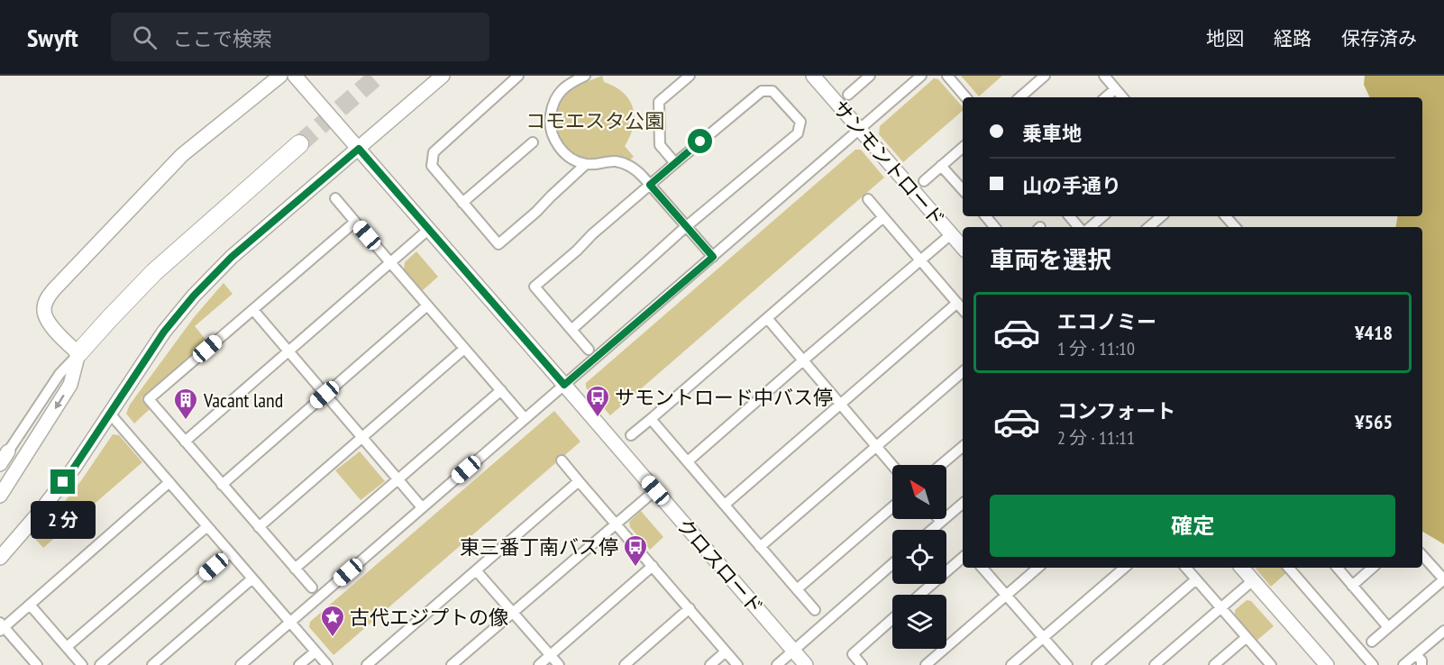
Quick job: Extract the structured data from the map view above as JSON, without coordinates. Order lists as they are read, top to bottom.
{
  "streets": {
    "street": ["サンモントロード", "クロスロード"]
  },
  "parks": ["コモエスタ公園"],
  "places": {
    "bus stop": ["サモントロード中バス停", "東三番丁南バス停"],
    "building": ["Vacant land"],
    "place": ["古代エジプトの像"]
  },
  "north": "top left",
  "page": {
    "header": "Swyft",
    "search": "ここで検索",
    "nav": ["地図", "経路", "保存済み"],
    "banner": ["乗車地", "山の手通り"],
    "heading": "車両を選択",
    "list": [
      {
        "name": "エコノミー",
        "note": "1 分 · 11:10",
        "value": "¥418"
      },
      {
        "name": "コンフォート",
        "note": "2 分 · 11:11",
        "value": "¥565"
      }
    ],
    "buttons": "確定",
    "bubble": "2 分"
  }
}
